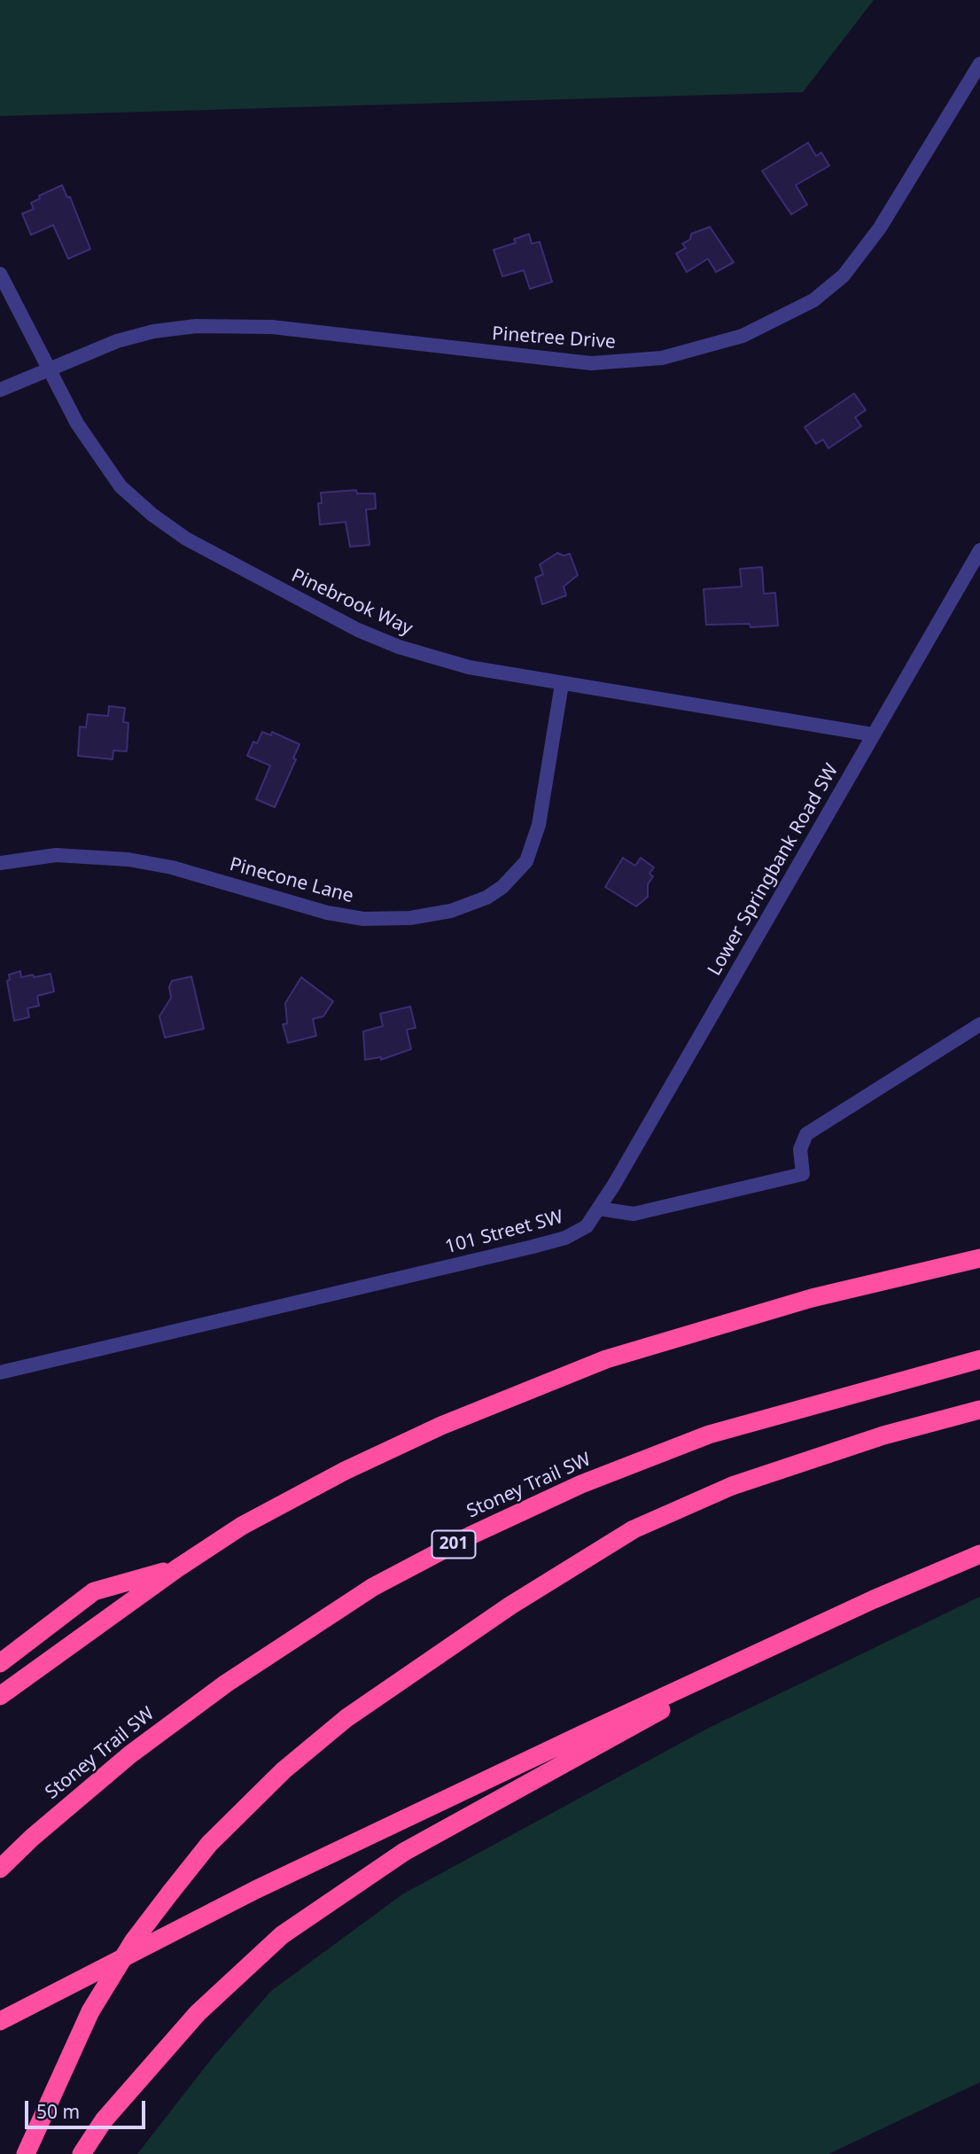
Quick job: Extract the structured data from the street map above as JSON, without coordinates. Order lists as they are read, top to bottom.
{
  "streets": {
    "highway": ["Stoney Trail SW", "201"],
    "street": [
      "Pinetree Drive",
      "Pinebrook Way",
      "Lower Springbank Road SW",
      "Pinecone Lane",
      "101 Street SW"
    ]
  },
  "crossings": [
    ["Pinetree Drive", "Pinebrook Way"],
    ["Pinebrook Way", "Lower Springbank Road SW"],
    ["Pinebrook Way", "Pinecone Lane"],
    ["Lower Springbank Road SW", "101 Street SW"]
  ],
  "scale_bar": "50 m"
}
